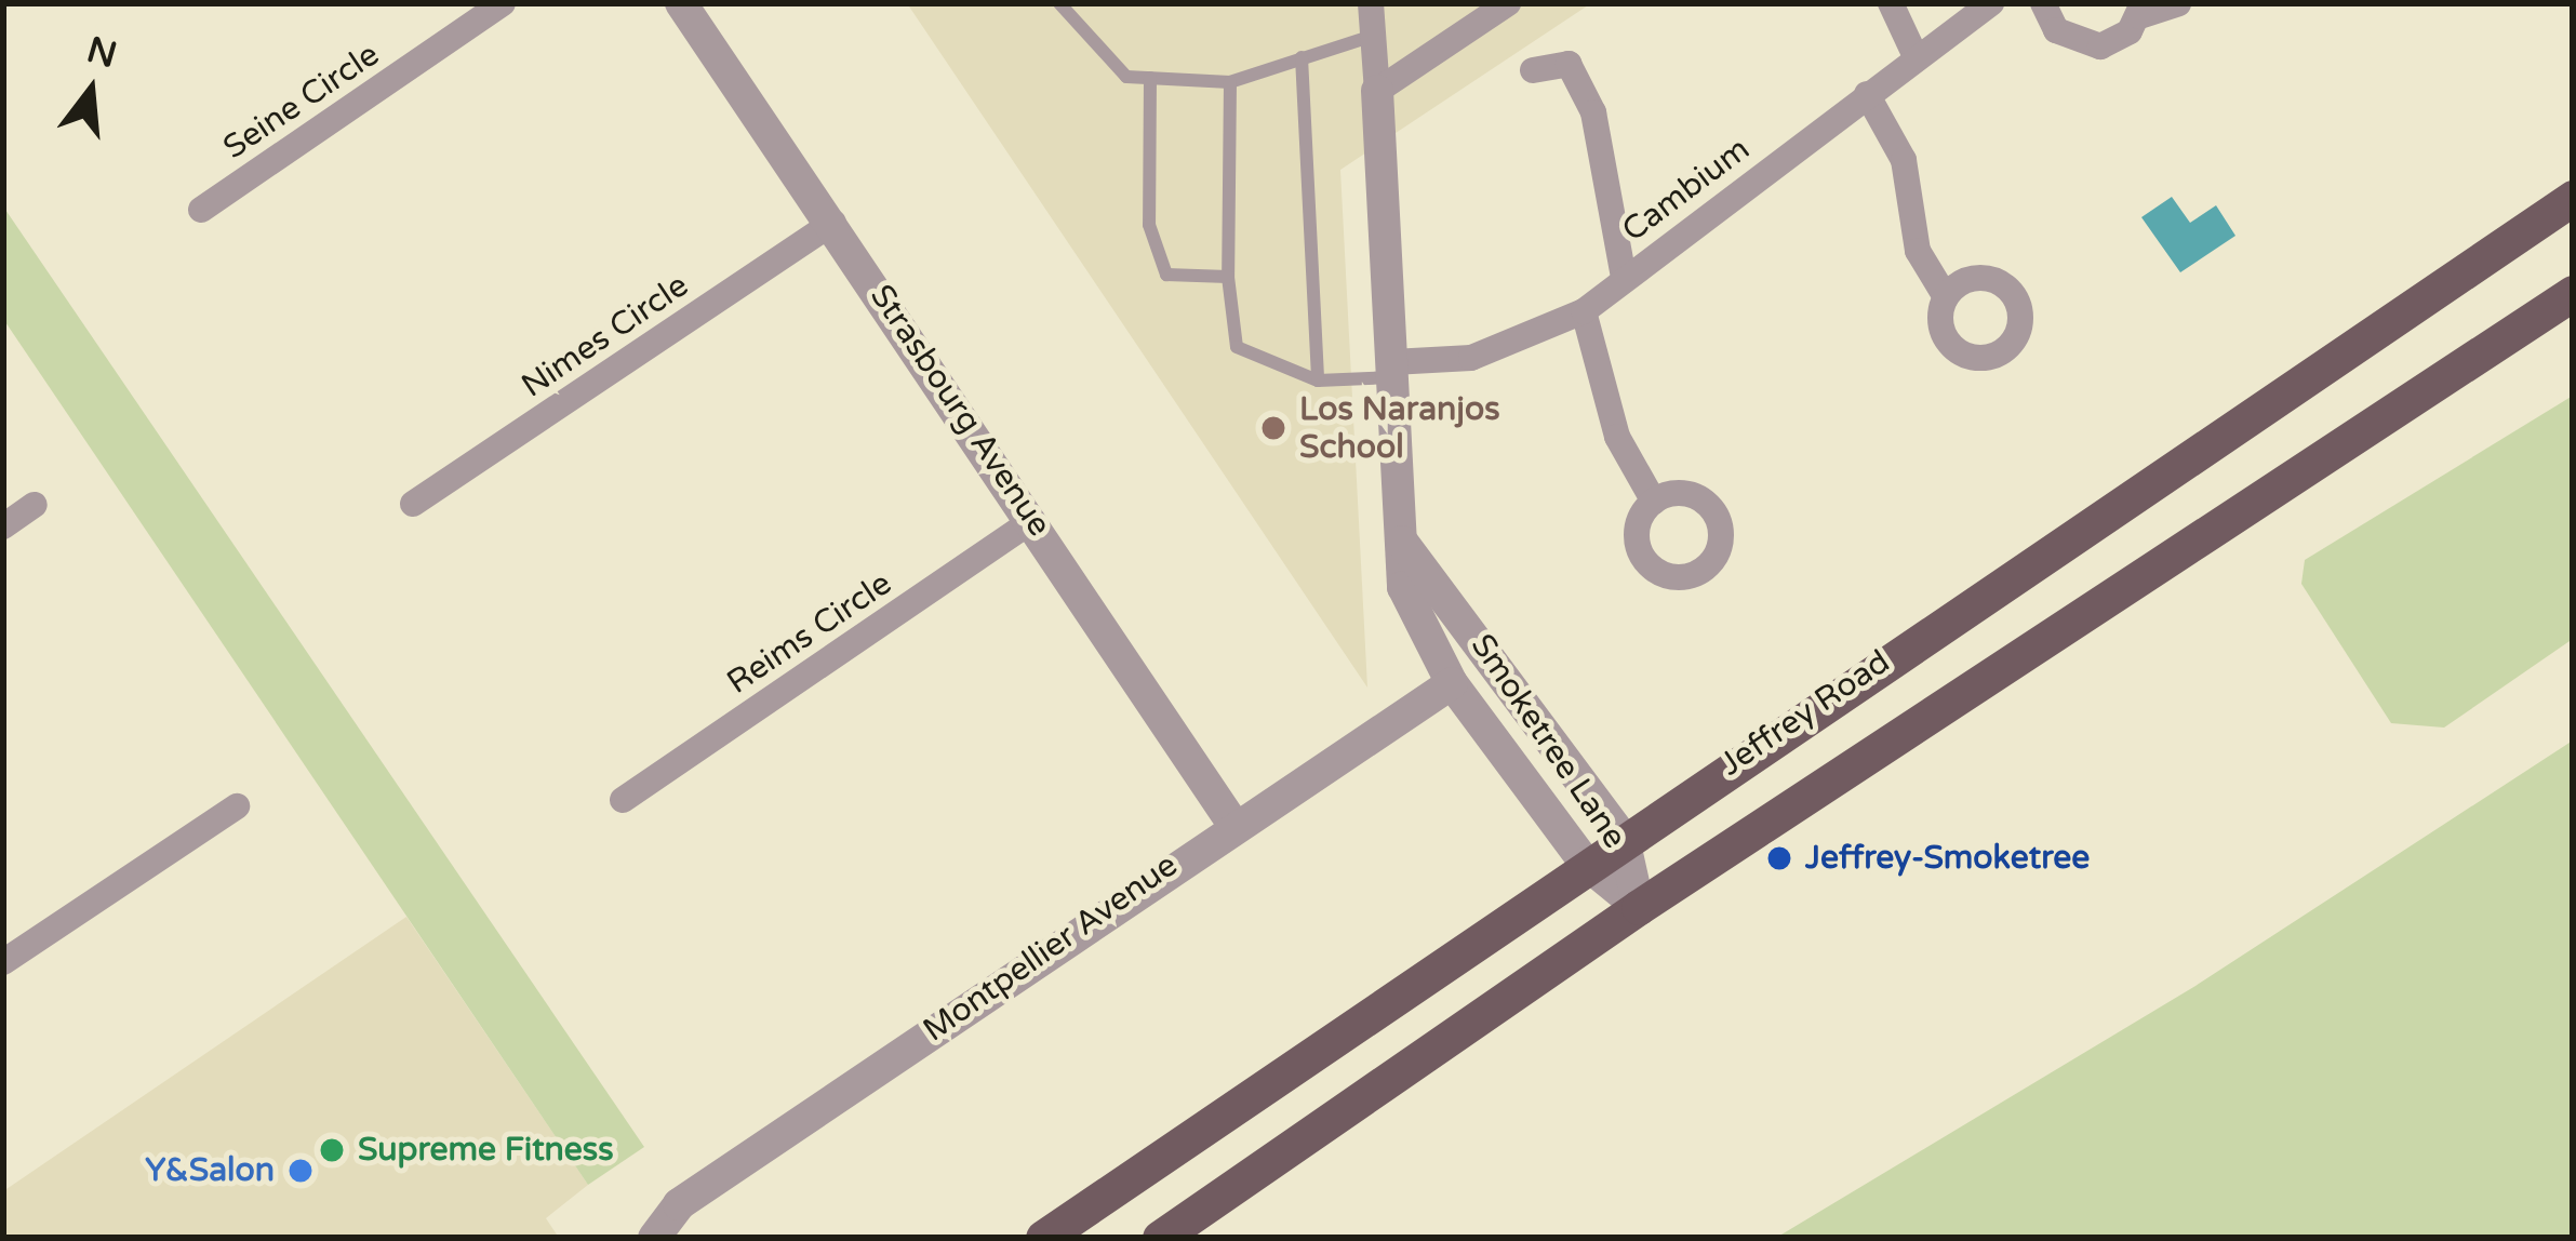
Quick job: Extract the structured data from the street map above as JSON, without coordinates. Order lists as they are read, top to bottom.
{
  "streets": {
    "main road": ["Jeffrey Road"],
    "street": [
      "Seine Circle",
      "Cambium",
      "Nimes Circle",
      "Strasbourg Avenue",
      "Reims Circle",
      "Smoketree Lane",
      "Montpellier Avenue"
    ]
  },
  "crossings": [
    ["Cambium", "Smoketree Lane"],
    ["Nimes Circle", "Strasbourg Avenue"],
    ["Strasbourg Avenue", "Reims Circle"],
    ["Strasbourg Avenue", "Montpellier Avenue"],
    ["Jeffrey Road", "Smoketree Lane"],
    ["Smoketree Lane", "Montpellier Avenue"]
  ],
  "places": [
    "Los Naranjos School",
    "Jeffrey-Smoketree",
    "Supreme Fitness",
    "Y&Salon"
  ],
  "north": "top"
}
